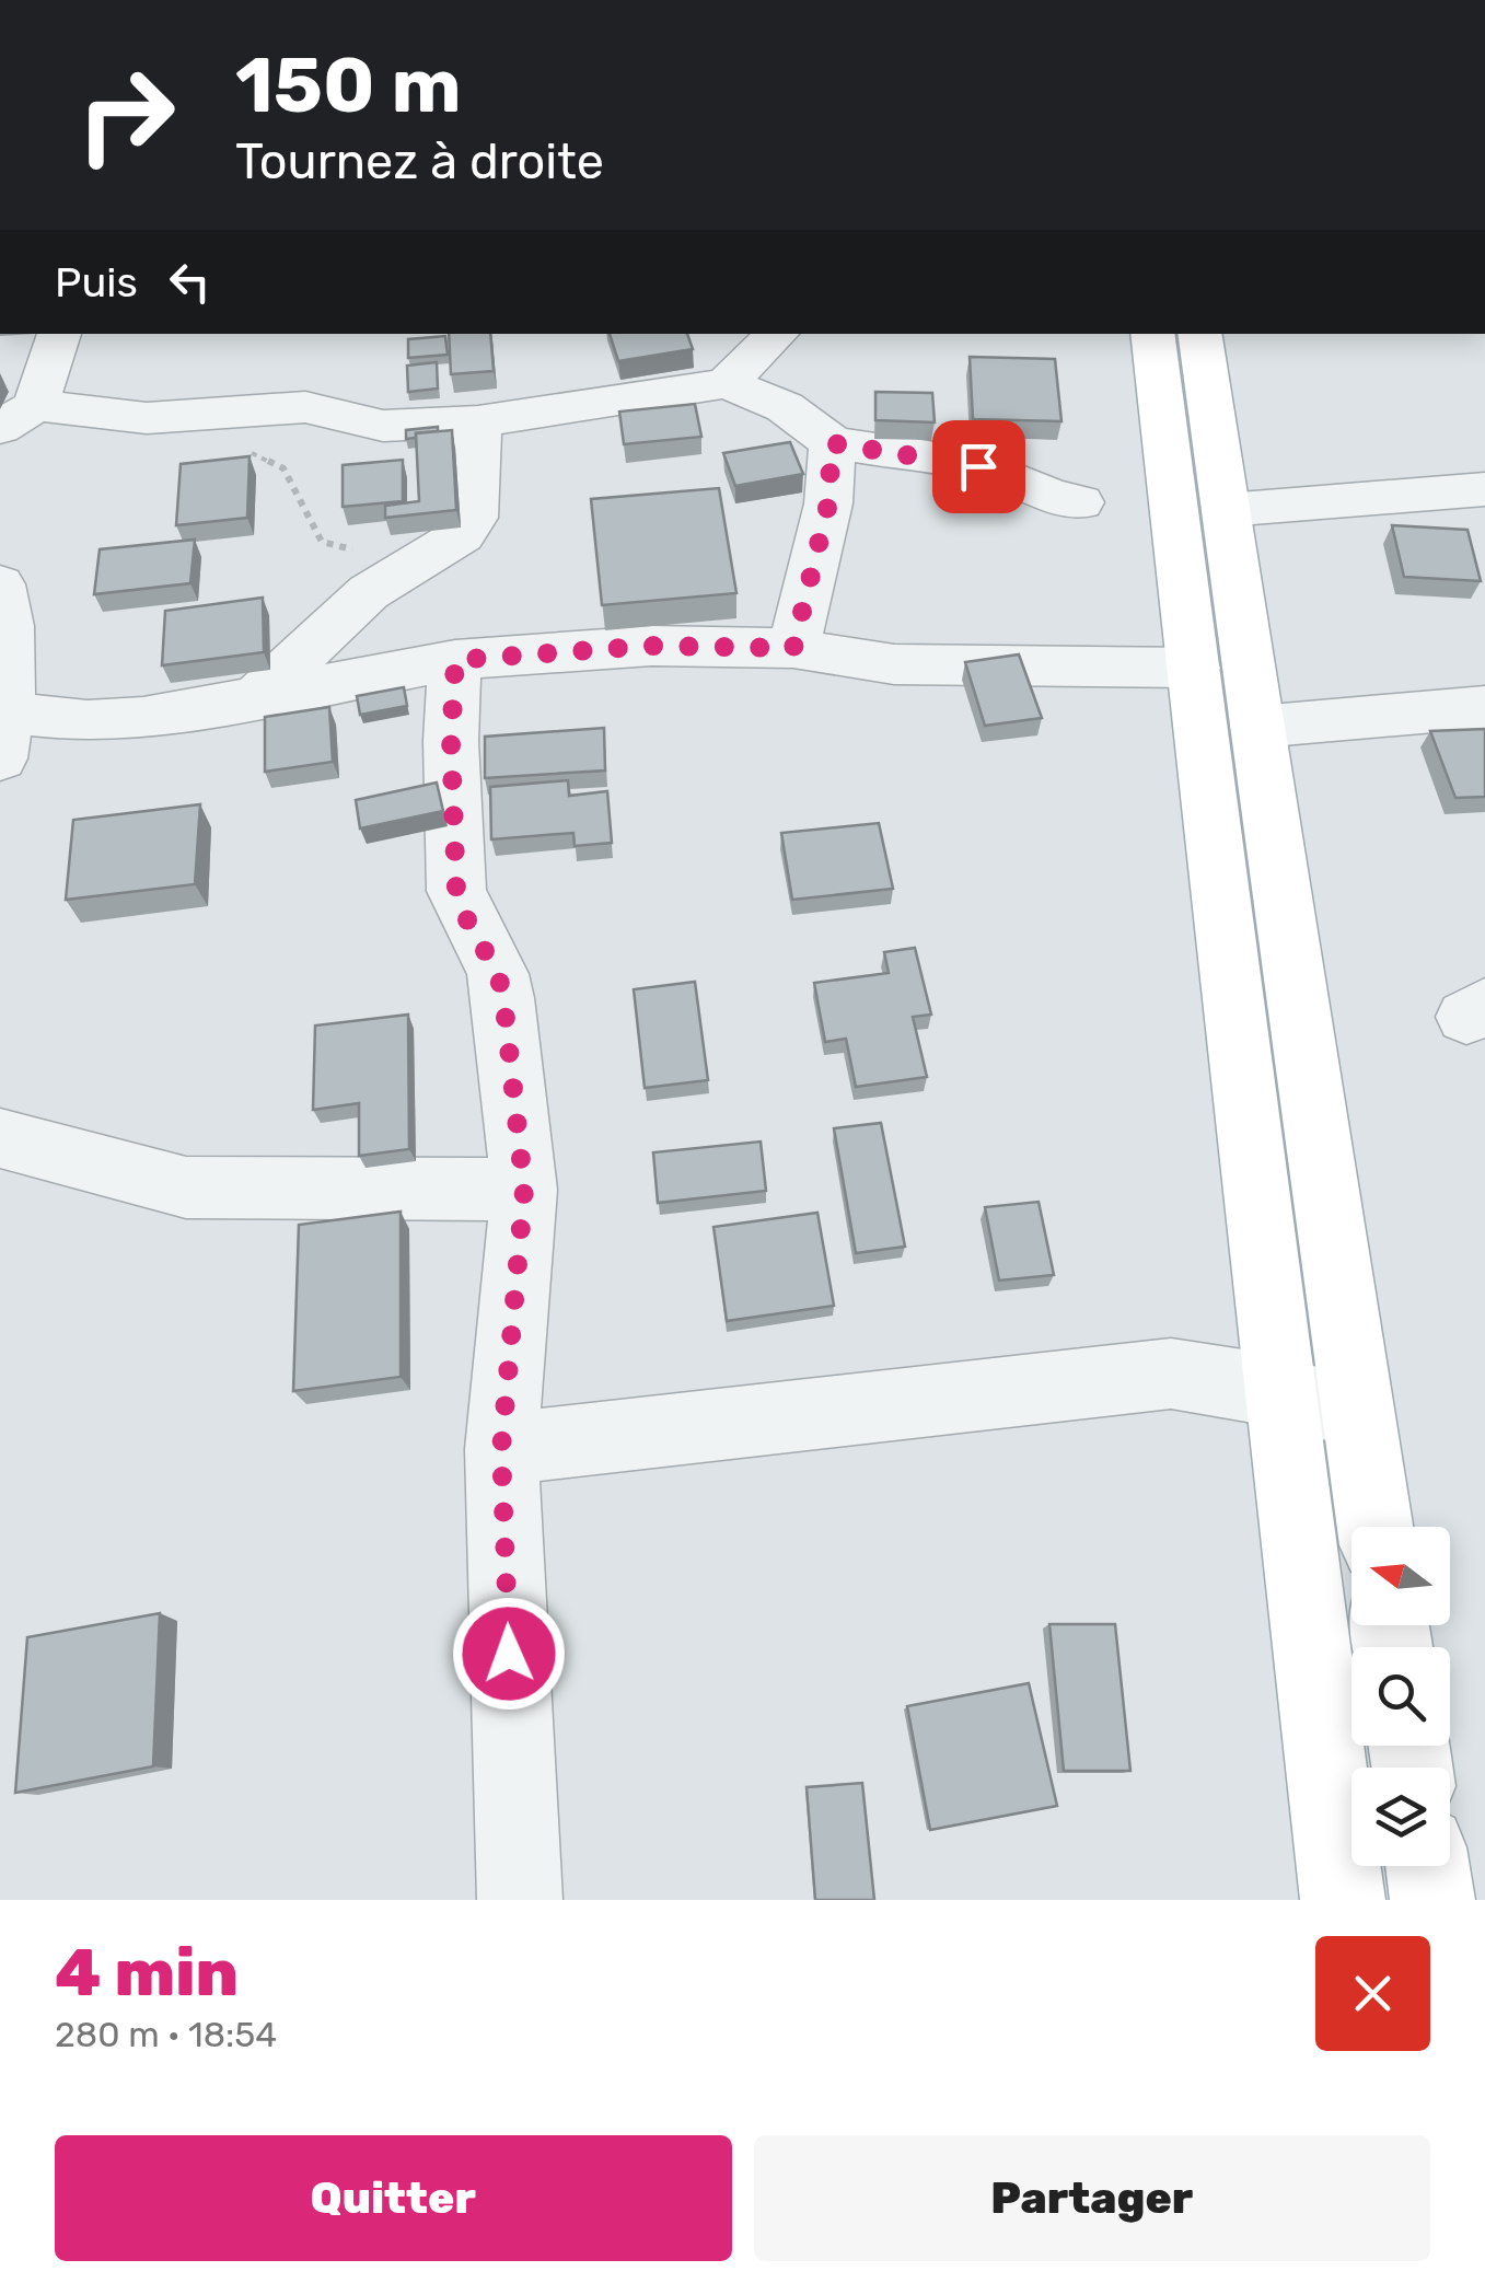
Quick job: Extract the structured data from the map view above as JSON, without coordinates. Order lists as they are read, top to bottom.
{
  "north": "left",
  "page": {
    "turn": ["150 m", "Tournez à droite"],
    "then": "Puis",
    "heading": ["4 min", "280 m · 18:54"],
    "buttons": ["Quitter", "Partager"]
  }
}
